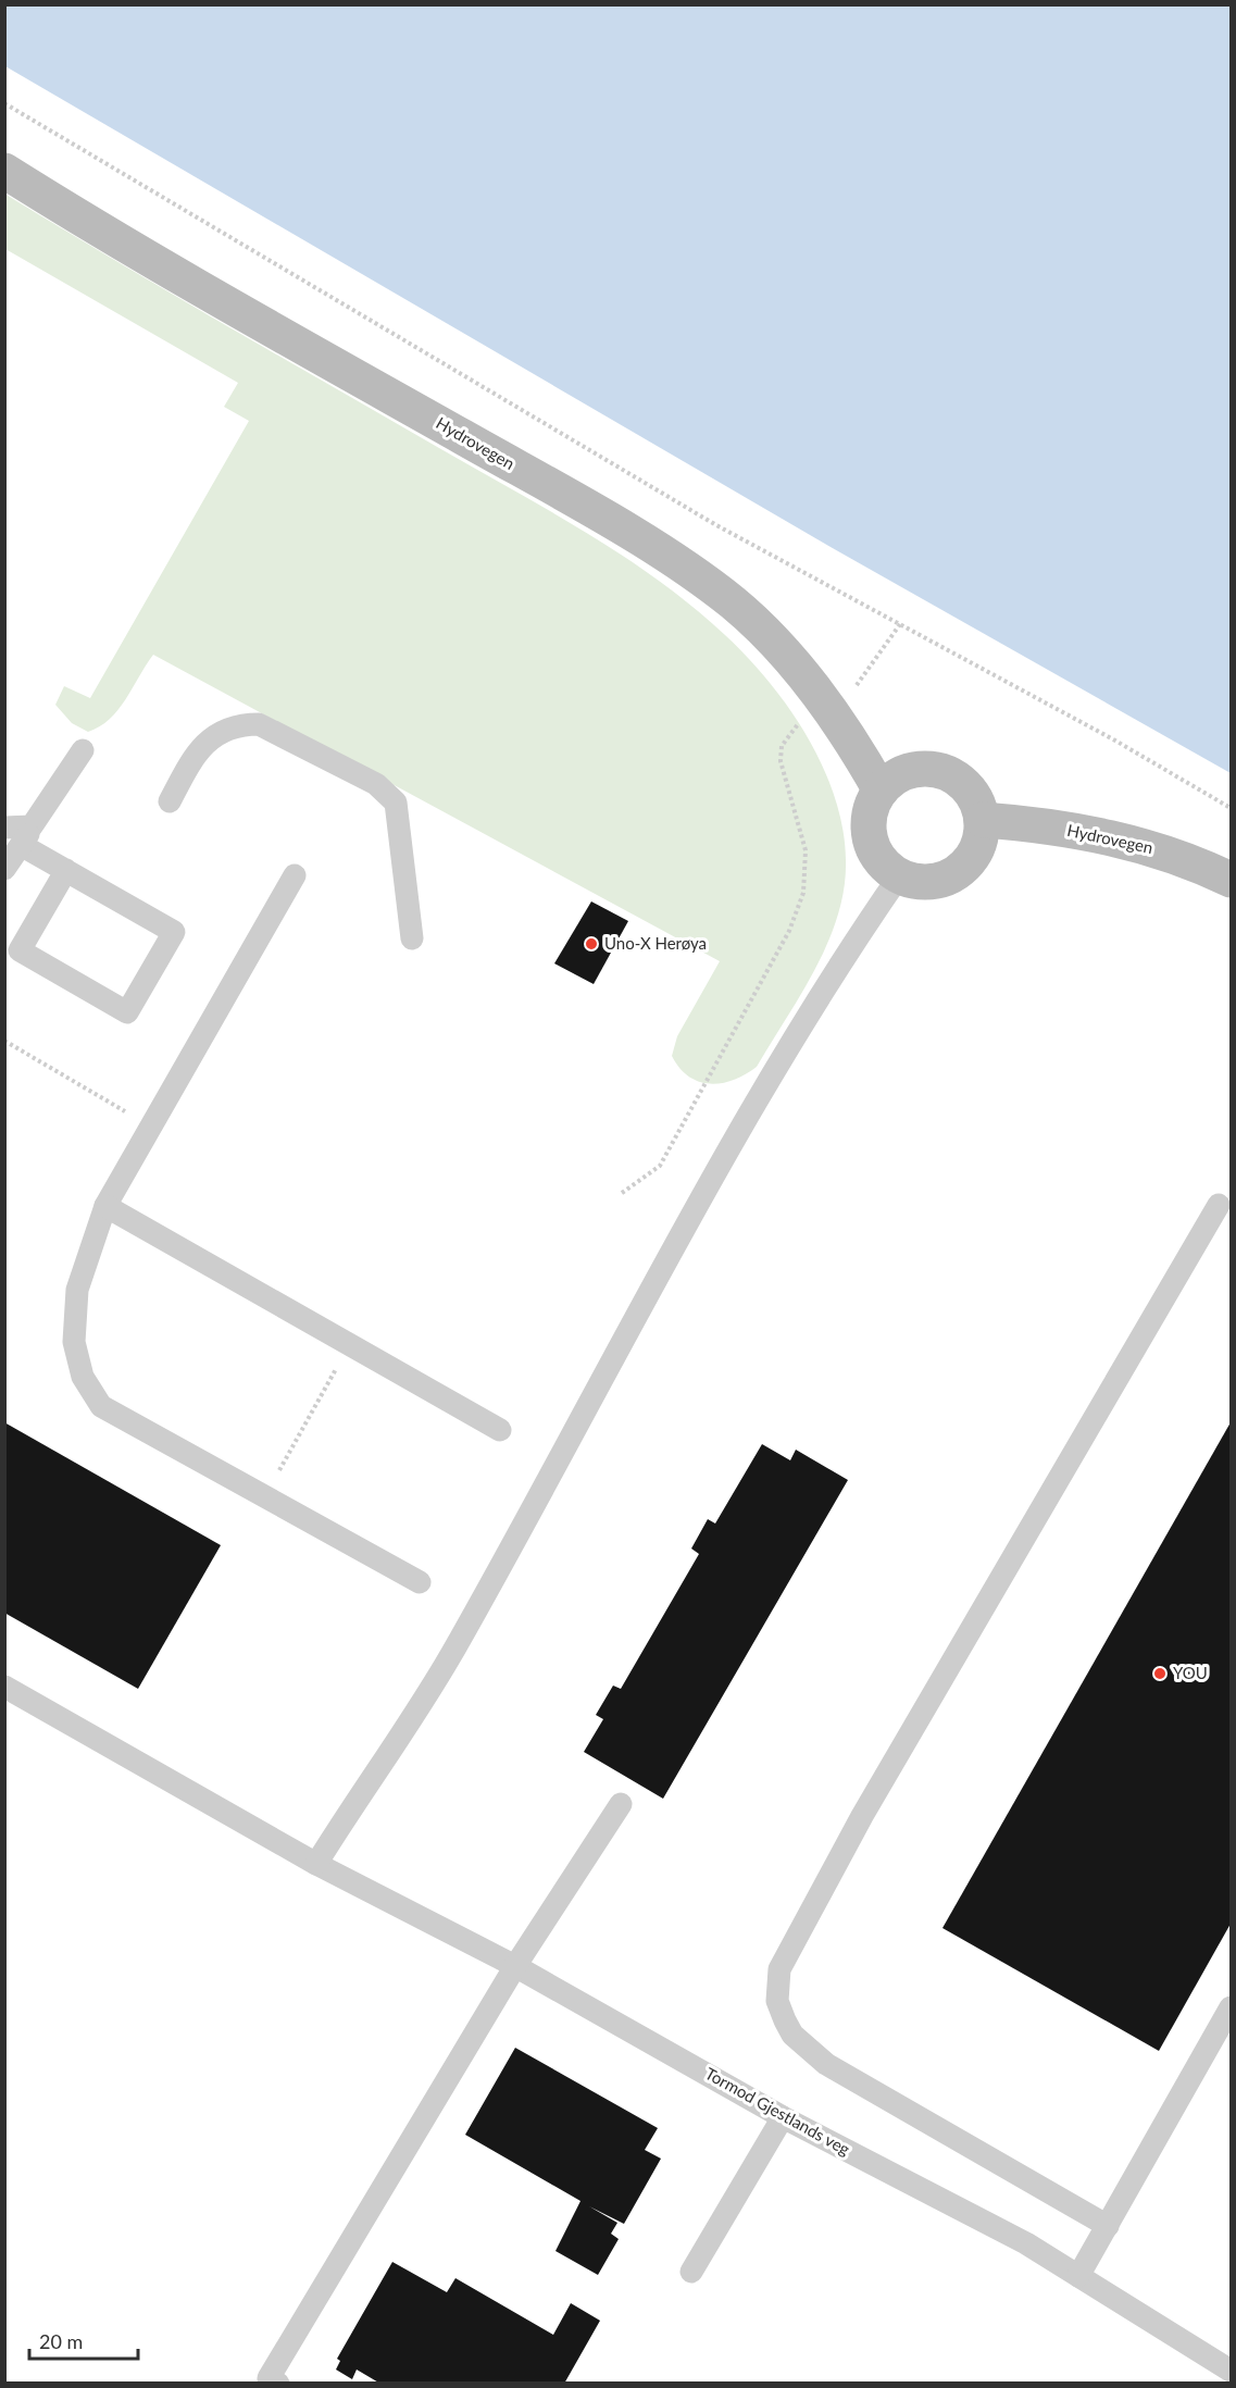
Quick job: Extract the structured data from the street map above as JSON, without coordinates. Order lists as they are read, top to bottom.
{
  "streets": {
    "street": ["Hydrovegen"],
    "lane": ["Tormod Gjestlands veg"]
  },
  "places": ["Uno-X Herøya", "YOU"],
  "scale_bar": "20 m"
}
